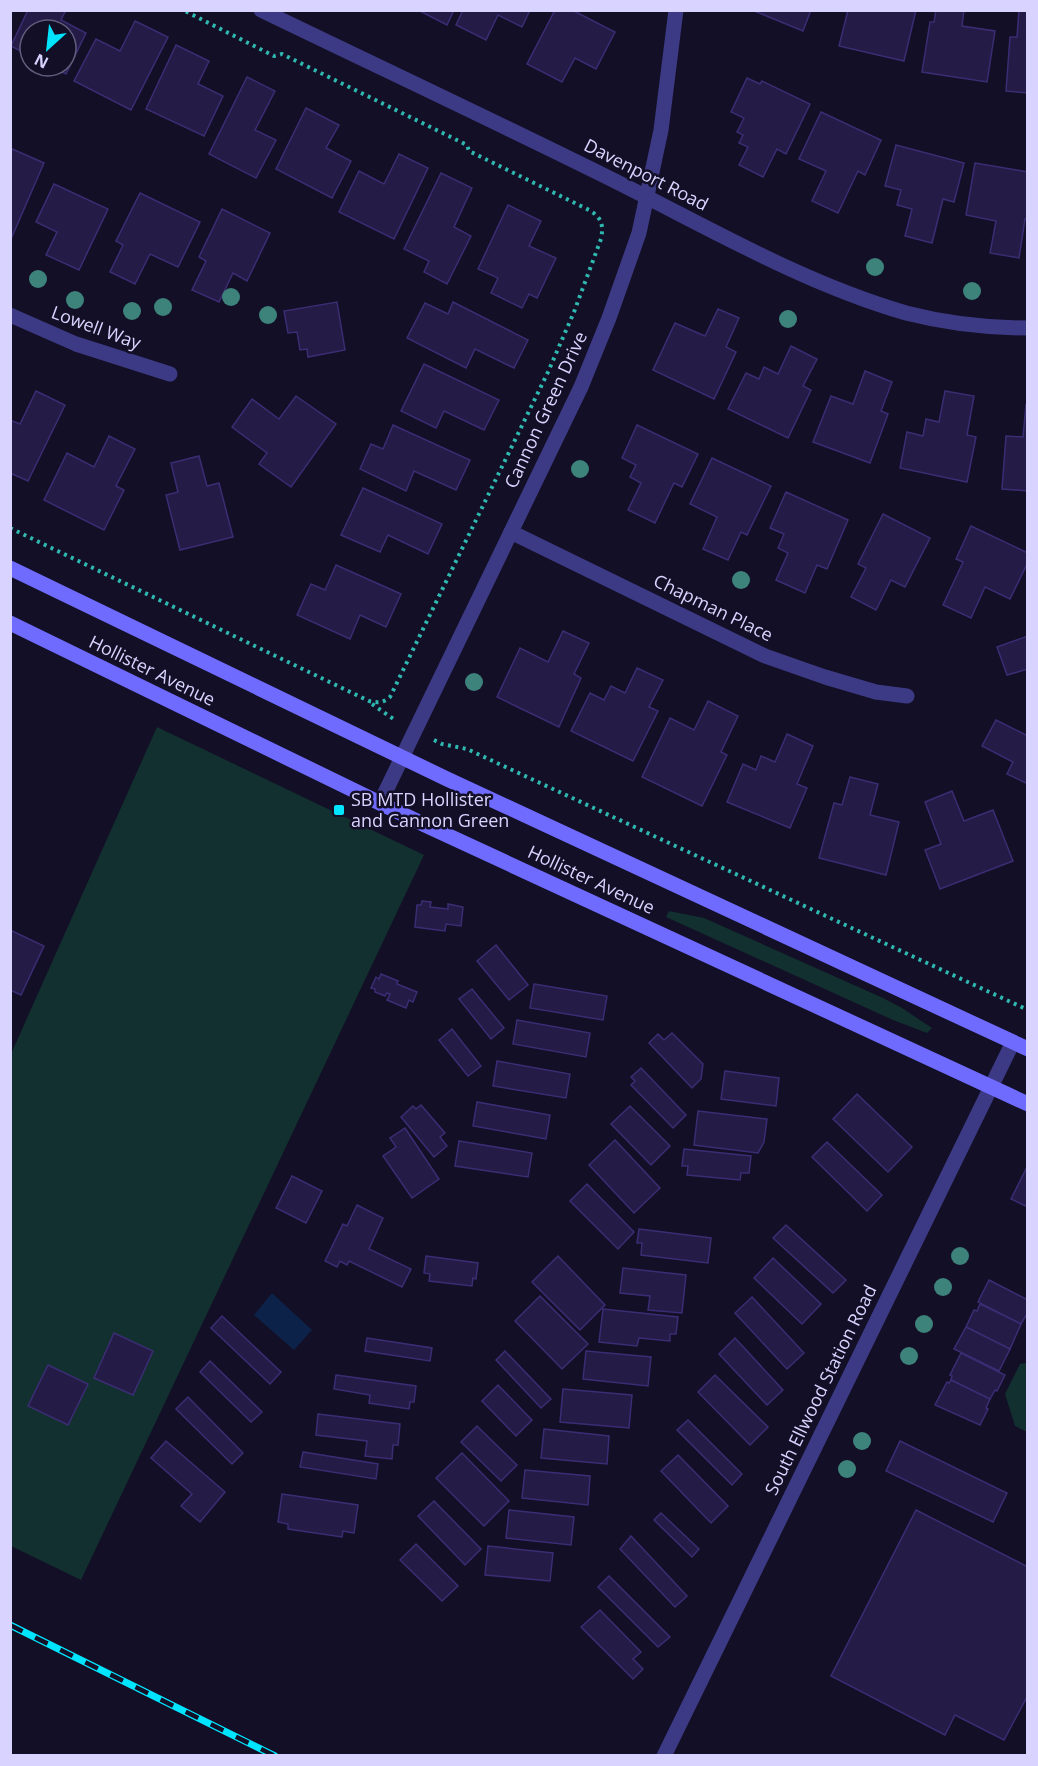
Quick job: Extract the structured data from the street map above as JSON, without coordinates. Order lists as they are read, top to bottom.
{
  "streets": {
    "main road": ["Hollister Avenue"],
    "street": [
      "Davenport Road",
      "Lowell Way",
      "Cannon Green Drive",
      "Chapman Place",
      "South Ellwood Station Road"
    ]
  },
  "crossings": [
    ["Davenport Road", "Cannon Green Drive"],
    ["Cannon Green Drive", "Chapman Place"],
    ["Cannon Green Drive", "Hollister Avenue"],
    ["Hollister Avenue", "South Ellwood Station Road"]
  ],
  "places": {
    "transit": ["SB MTD Hollister and Cannon Green"]
  },
  "north": "bottom left"
}
